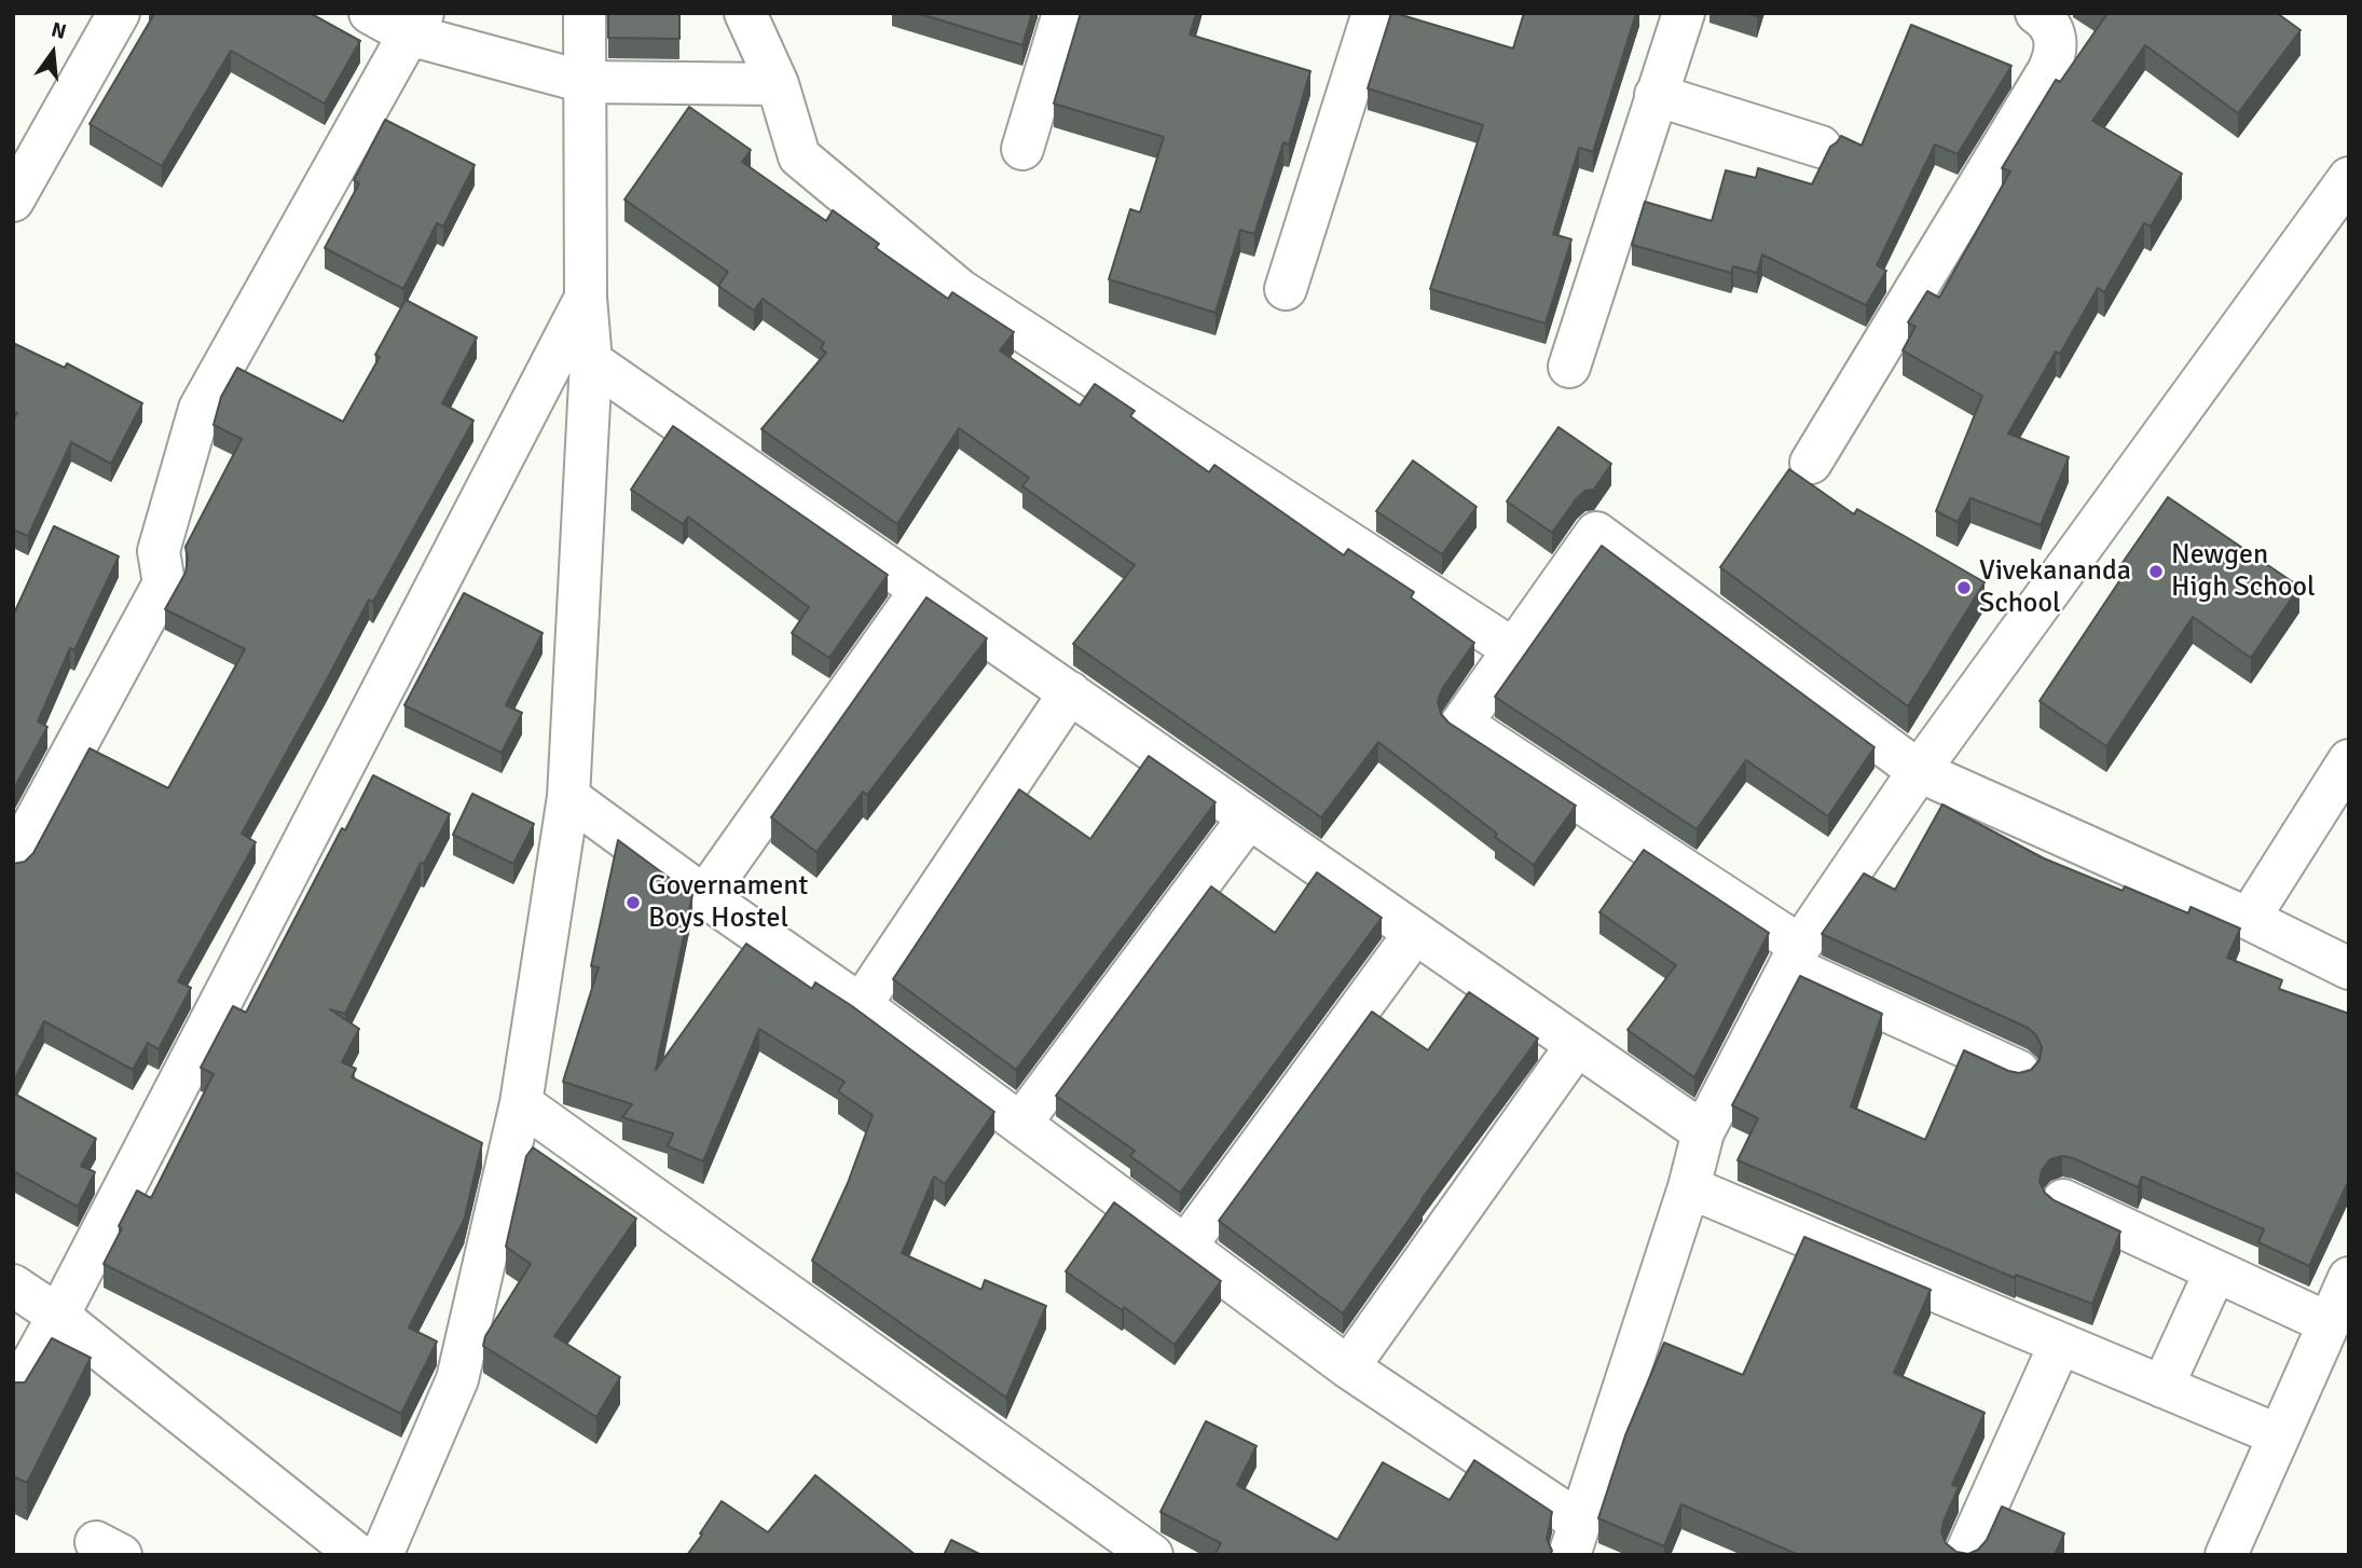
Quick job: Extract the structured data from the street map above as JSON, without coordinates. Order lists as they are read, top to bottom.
{
  "places": ["Newgen High School", "Vivekananda School", "Governament Boys Hostel"],
  "north": "top"
}
